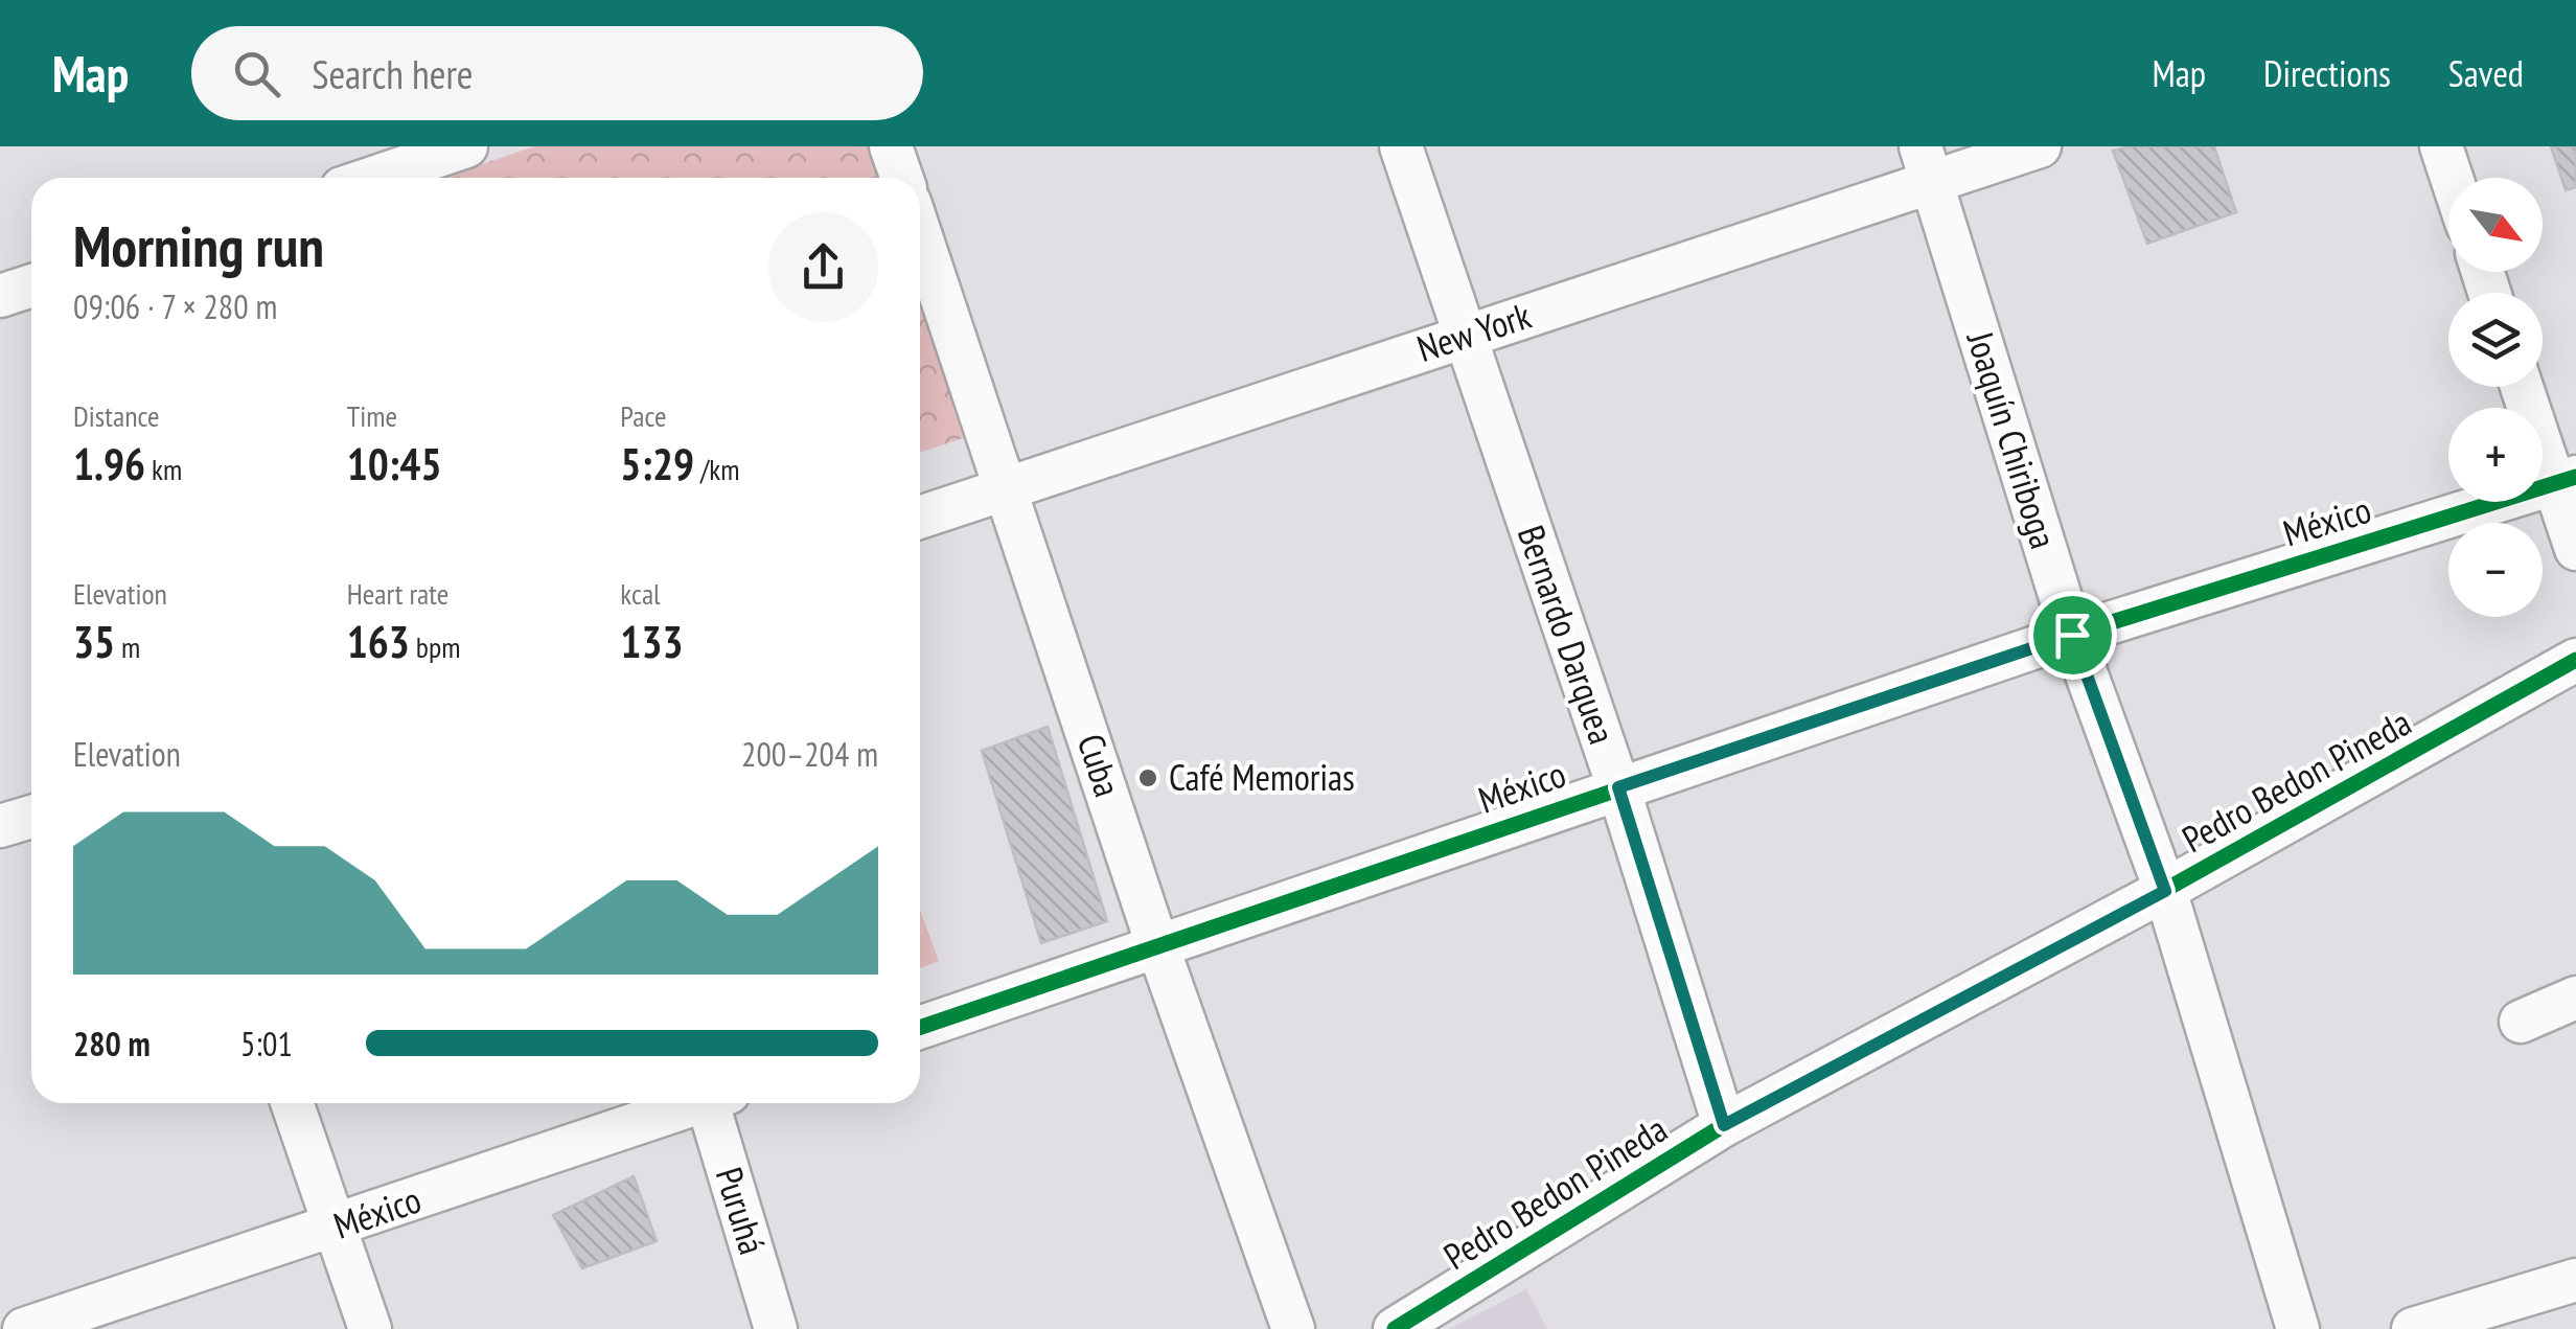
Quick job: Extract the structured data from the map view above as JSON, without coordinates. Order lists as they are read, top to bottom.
{
  "streets": {
    "street": [
      "New York",
      "Joaquín Chiriboga",
      "México",
      "Bernardo Darquea",
      "Cuba",
      "Pedro Bedon Pineda",
      "Puruhá"
    ]
  },
  "crossings": [
    ["New York", "Joaquín Chiriboga"],
    ["New York", "Bernardo Darquea"],
    ["New York", "Cuba"],
    ["Joaquín Chiriboga", "México"],
    ["Joaquín Chiriboga", "Pedro Bedon Pineda"],
    ["México", "Bernardo Darquea"],
    ["México", "Cuba"],
    ["Bernardo Darquea", "Pedro Bedon Pineda"]
  ],
  "places": ["Café Memorias"],
  "north": "bottom right",
  "page": {
    "header": "Map",
    "search": "Search here",
    "nav": ["Map", "Directions", "Saved"],
    "map_buttons": ["+", "−"],
    "heading": ["Morning run", "09:06 · 7 × 280 m"],
    "stats": [
      ["Distance", "1.96 km"],
      ["Time", "10:45"],
      ["Pace", "5:29 /km"],
      ["Elevation", "35 m"],
      ["Heart rate", "163 bpm"],
      ["kcal", "133"]
    ],
    "chart": ["Elevation", "200–204 m"],
    "list": [
      {
        "name": "280 m",
        "note": "5:01"
      }
    ]
  }
}
